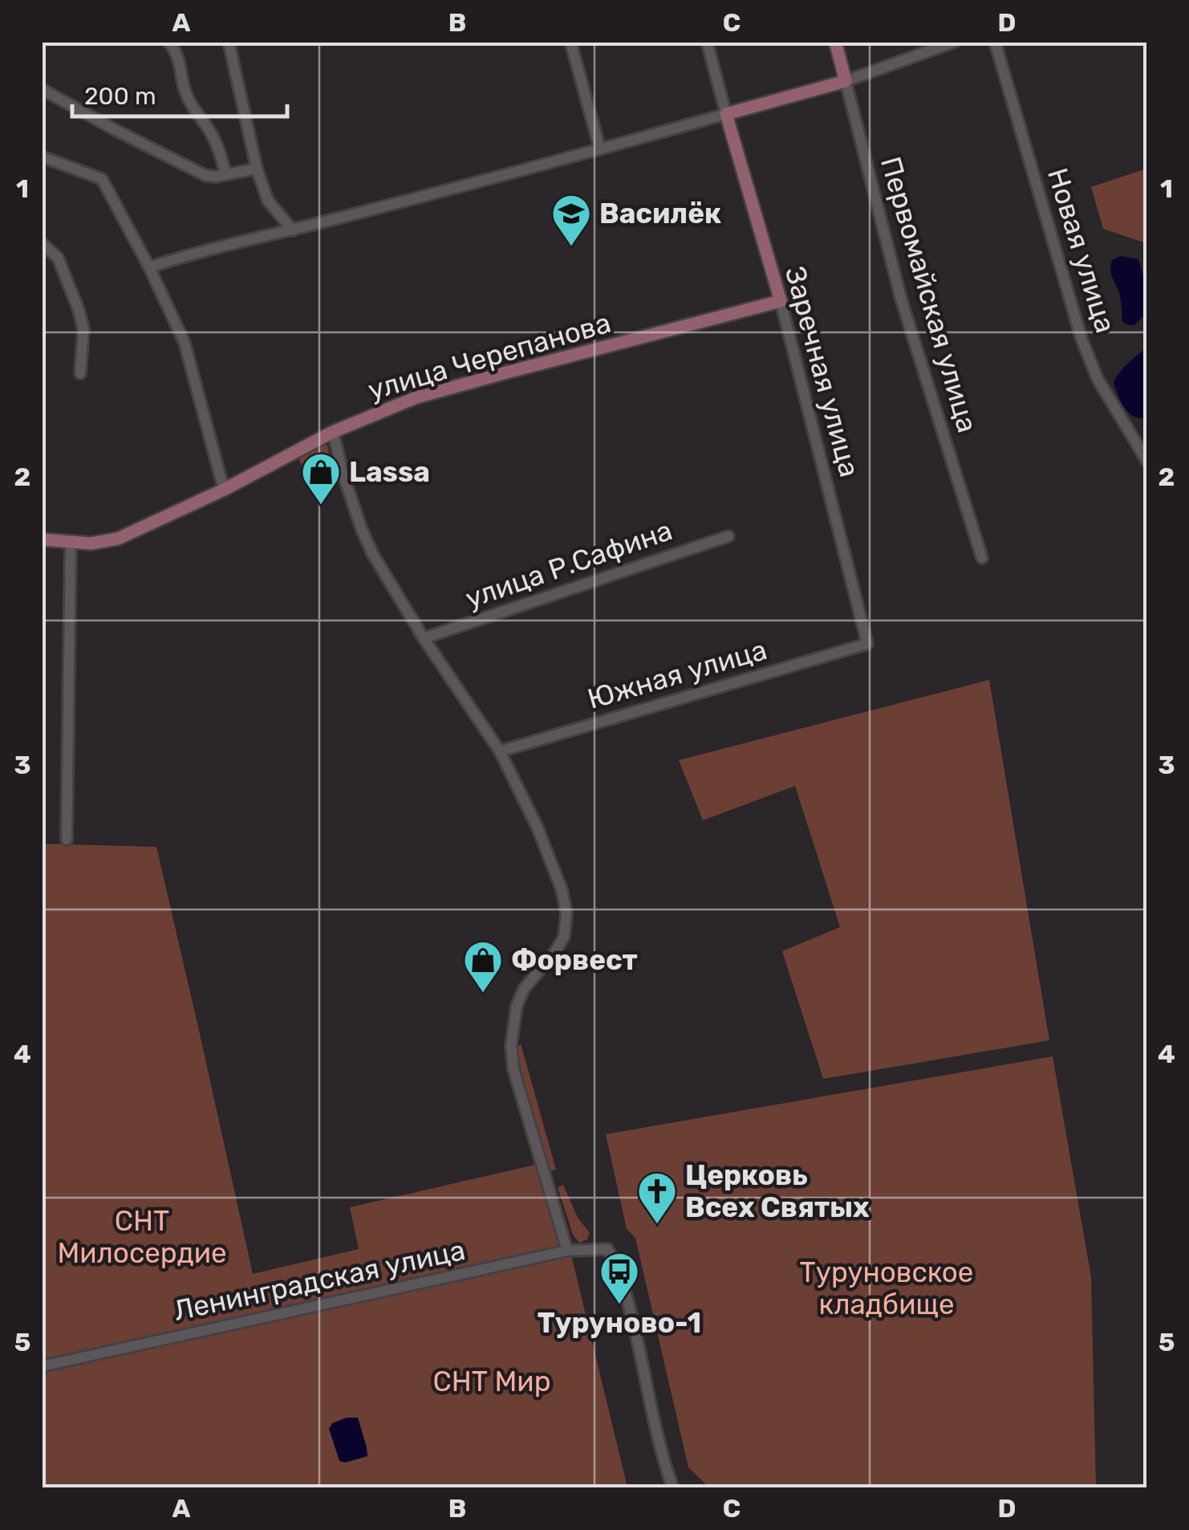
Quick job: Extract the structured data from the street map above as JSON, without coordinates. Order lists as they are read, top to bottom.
{
  "streets": {
    "main road": ["Первомайская улица", "улица Черепанова", "Заречная улица"],
    "street": [
      "Новая улица",
      "улица Р.Сафина",
      "Южная улица",
      "Ленинградская улица"
    ]
  },
  "crossings": [
    ["улица Черепанова", "Заречная улица"],
    ["Заречная улица", "Южная улица"]
  ],
  "parks": ["СНТ Милосердие", "Туруновское кладбище", "СНТ Мир"],
  "places": {
    "school or university": ["Василёк"],
    "shop": ["Lassa", "Форвест"],
    "church": ["Церковь Всех Святых"],
    "bus stop": ["Туруново-1"]
  },
  "scale_bar": "200 m",
  "grid": {
    "columns": [
      "A",
      "B",
      "C",
      "D"
    ],
    "rows": [
      "1",
      "2",
      "3",
      "4",
      "5"
    ]
  }
}
